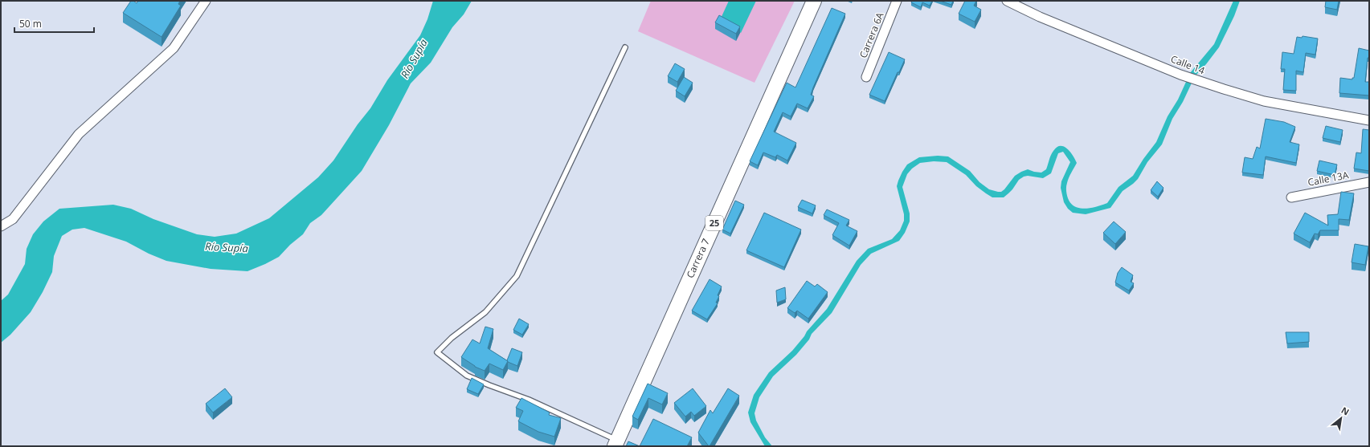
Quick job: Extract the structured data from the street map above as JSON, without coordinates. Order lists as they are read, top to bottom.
{
  "streets": {
    "main road": ["25", "Carrera 7"],
    "street": ["Carrera 6A", "Calle 14", "Calle 13A"]
  },
  "water": ["Río Supía"],
  "scale_bar": "50 m",
  "north": "top right"
}
